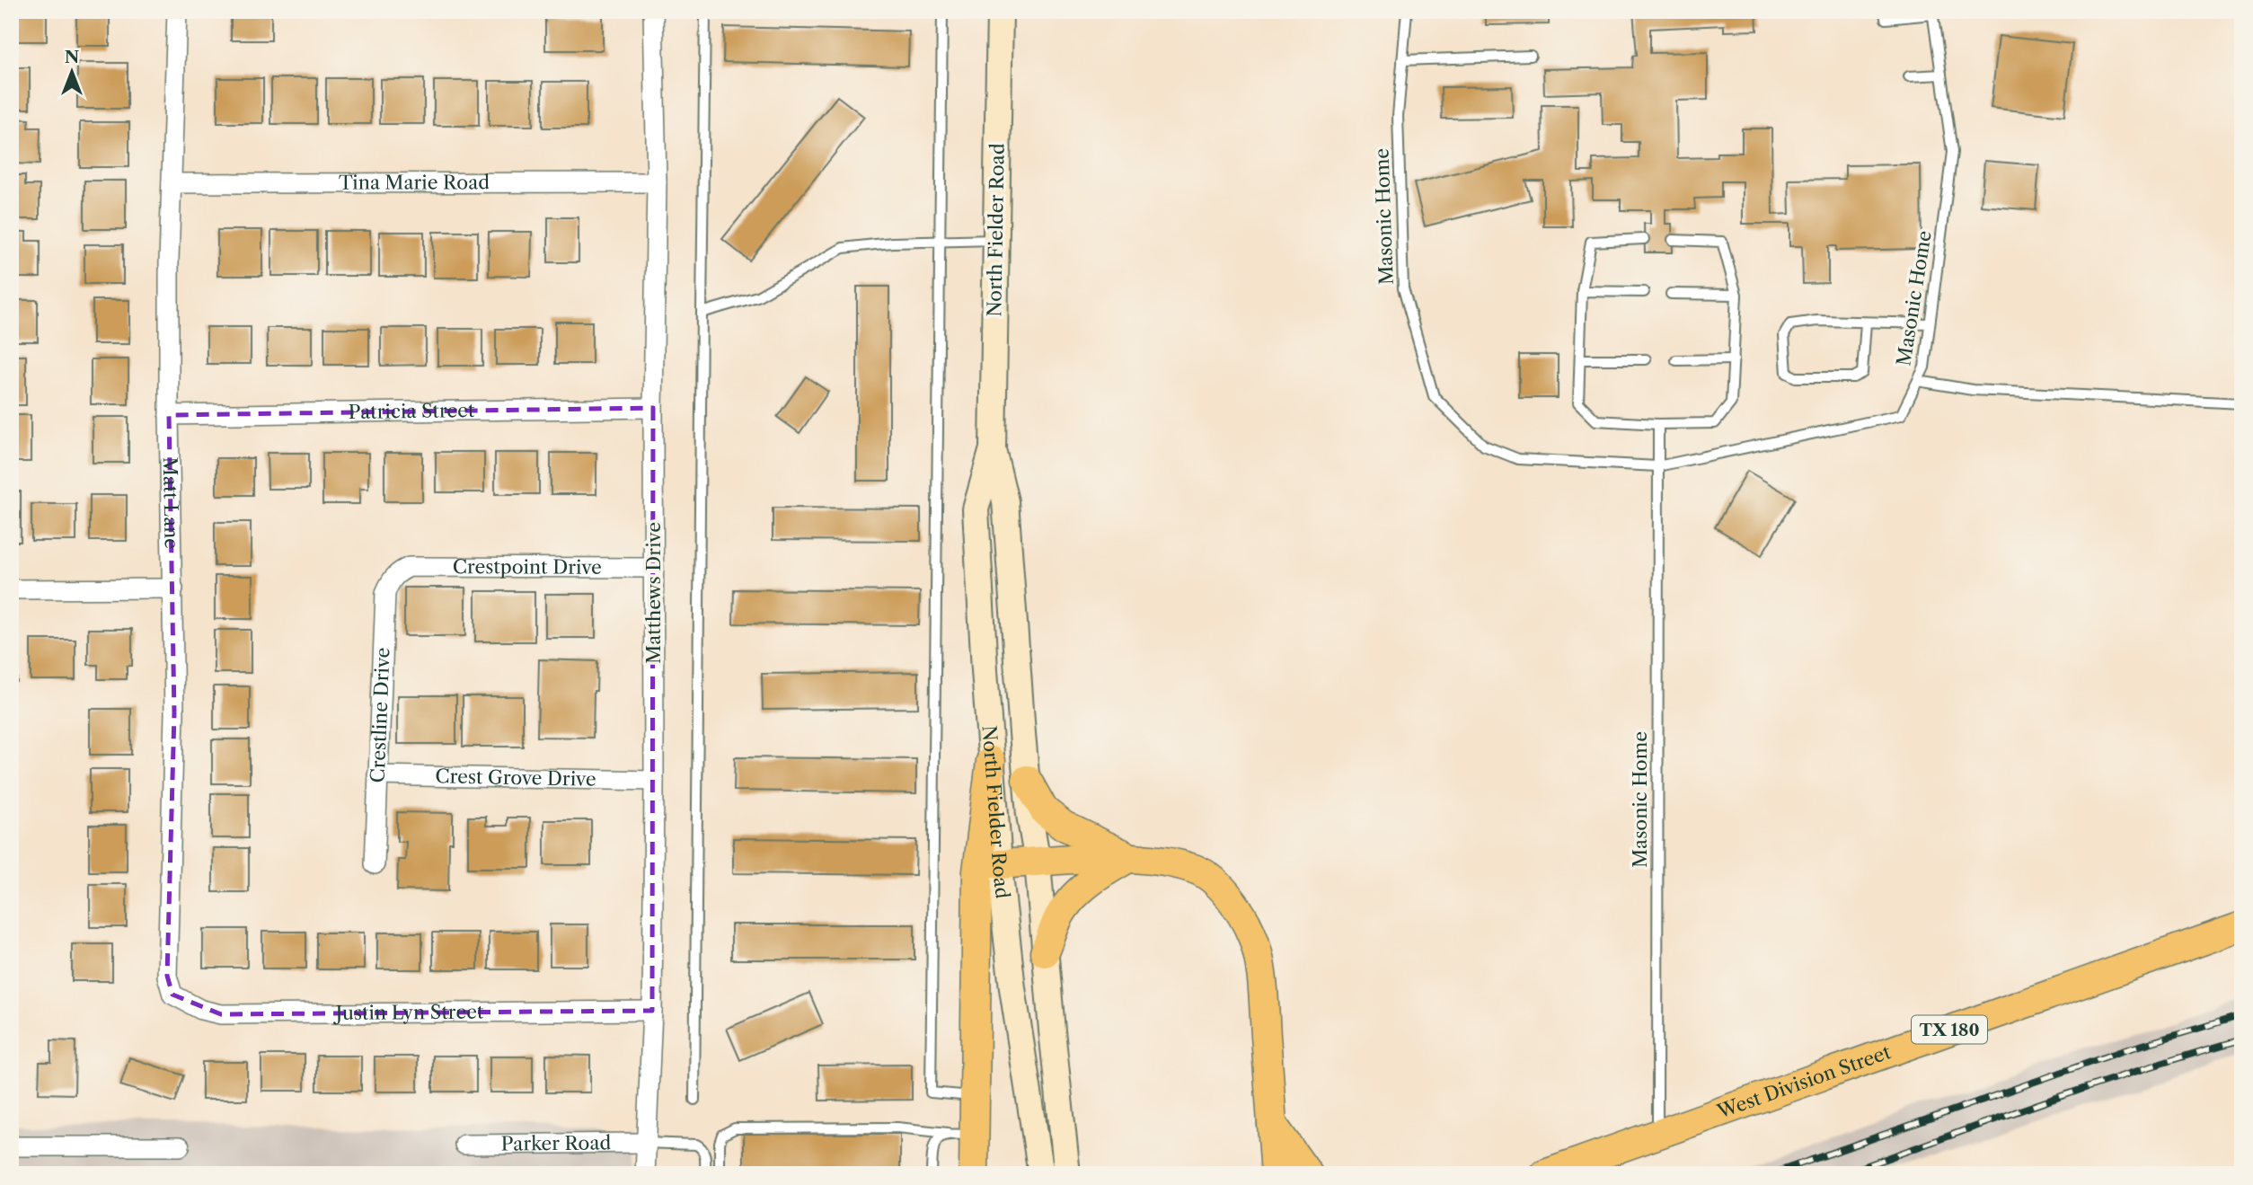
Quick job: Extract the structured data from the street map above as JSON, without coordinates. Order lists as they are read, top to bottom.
{
  "streets": {
    "main road": ["North Fielder Road", "TX 180", "West Division Street"],
    "street": [
      "Tina Marie Road",
      "Patricia Street",
      "Matt Lane",
      "Crestpoint Drive",
      "Matthews Drive",
      "Crestline Drive",
      "Crest Grove Drive",
      "Justin Lyn Street",
      "Parker Road"
    ],
    "lane": ["Masonic Home"]
  },
  "crossings": [
    ["Tina Marie Road", "Matt Lane"],
    ["Tina Marie Road", "Matthews Drive"],
    ["Masonic Home", "West Division Street"],
    ["Patricia Street", "Matt Lane"],
    ["Patricia Street", "Matthews Drive"],
    ["Matt Lane", "Justin Lyn Street"],
    ["Crestpoint Drive", "Matthews Drive"],
    ["Crestpoint Drive", "Crestline Drive"],
    ["Matthews Drive", "Crest Grove Drive"],
    ["Matthews Drive", "Justin Lyn Street"],
    ["Matthews Drive", "Parker Road"],
    ["Crestline Drive", "Crest Grove Drive"]
  ],
  "north": "top"
}
